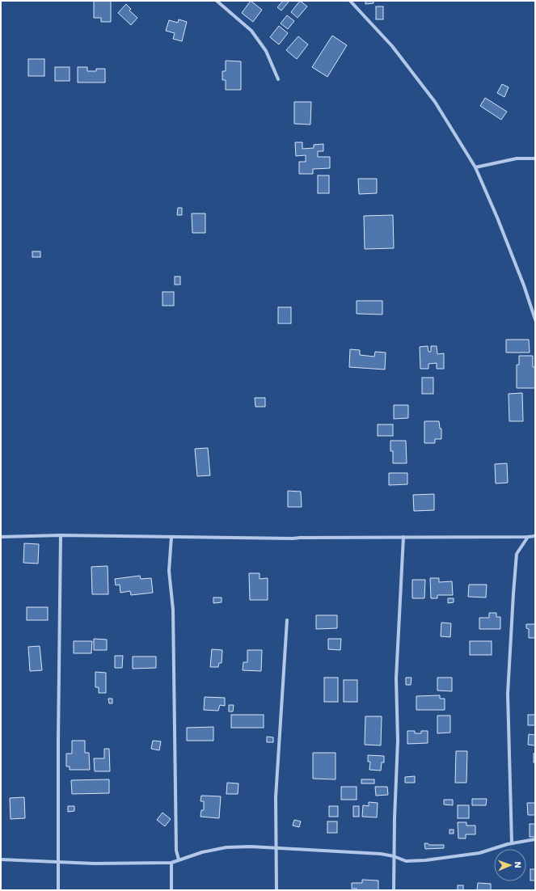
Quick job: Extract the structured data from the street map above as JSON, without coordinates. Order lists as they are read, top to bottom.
{
  "north": "right"
}
